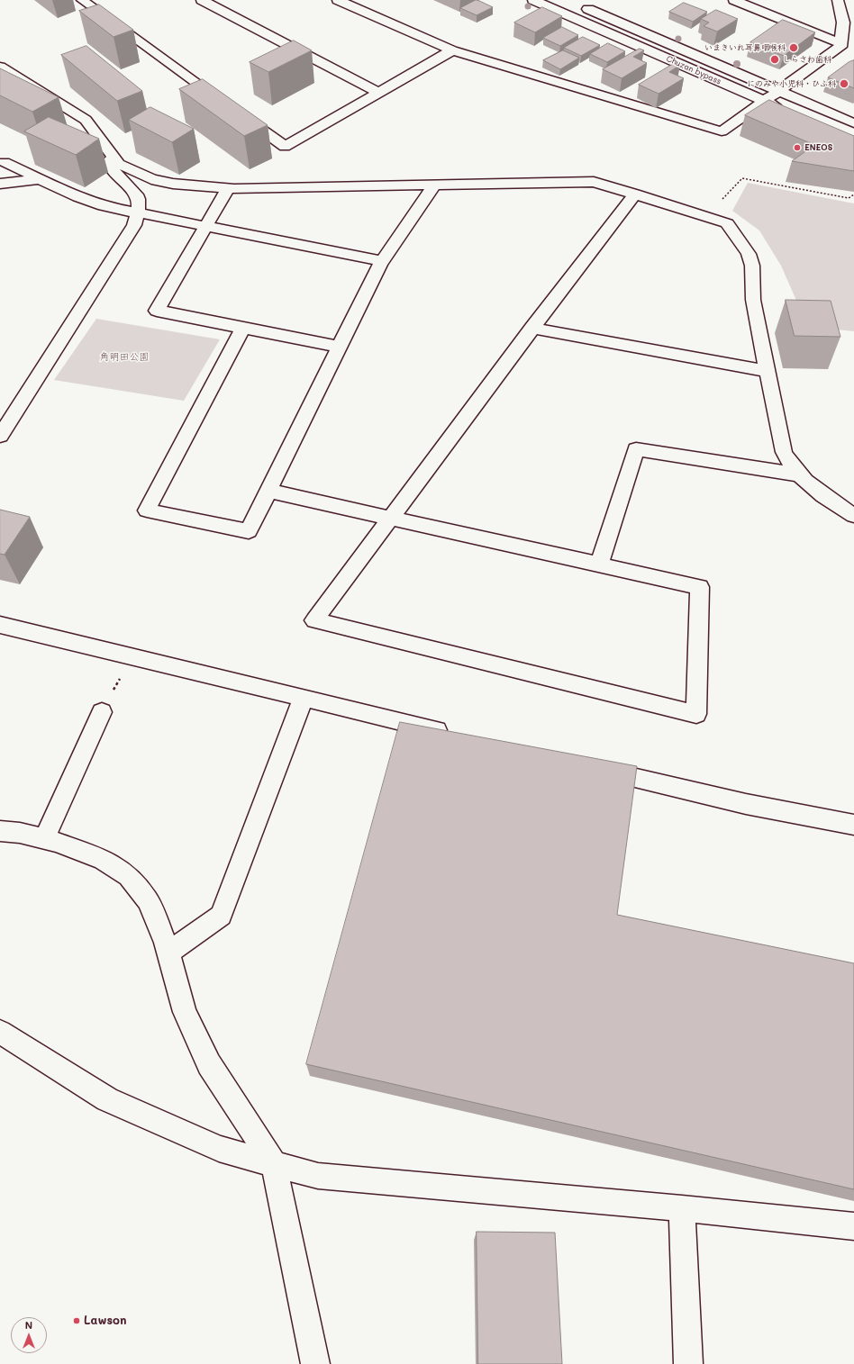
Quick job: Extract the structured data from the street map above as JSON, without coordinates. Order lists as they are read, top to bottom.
{
  "streets": {
    "street": ["Chuzan bypass"]
  },
  "parks": ["角明田公園"],
  "places": [
    "いまきいれ耳鼻咽喉科",
    "しらさわ歯科",
    "にのみや小児科・ひふ科",
    "ENEOS",
    "Lawson"
  ],
  "north": "top"
}
